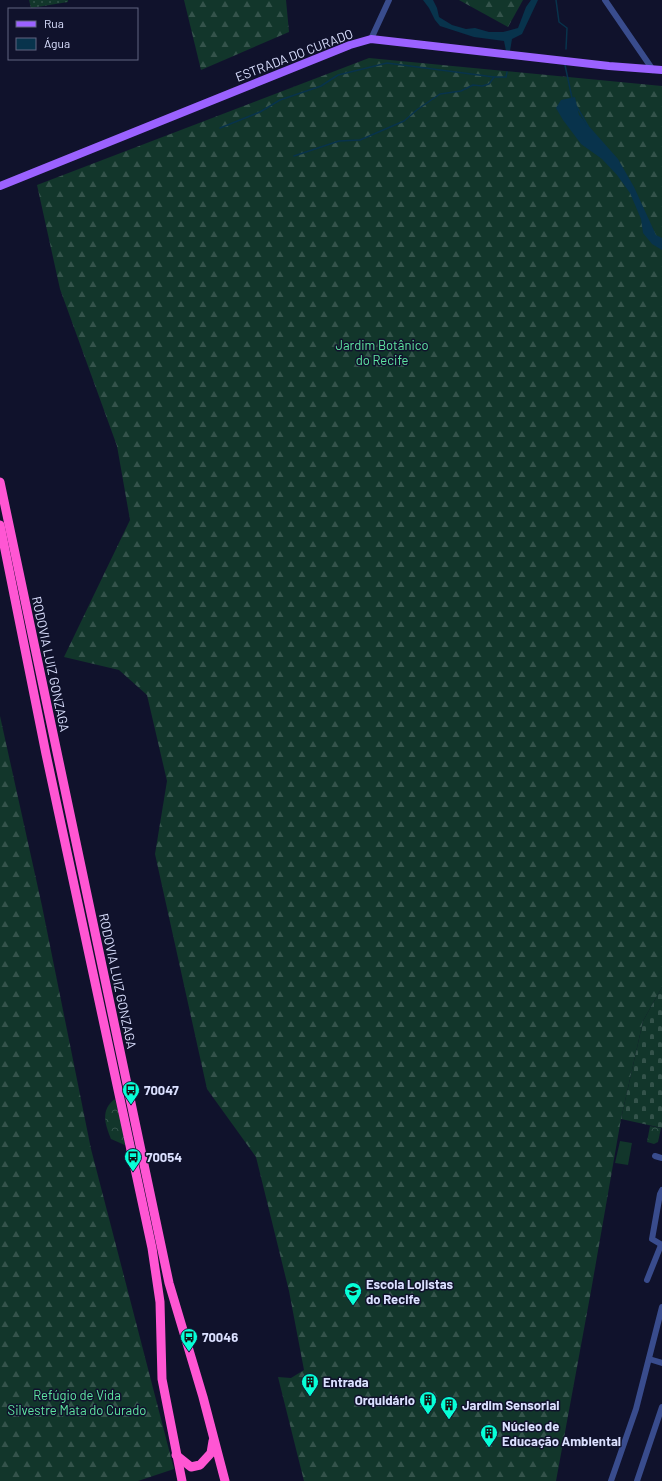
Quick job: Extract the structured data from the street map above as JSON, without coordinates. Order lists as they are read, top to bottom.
{
  "streets": {
    "highway": ["RODOVIA LUIZ GONZAGA"],
    "main road": ["ESTRADA DO CURADO"]
  },
  "parks": ["Jardim Botânico do Recife", "Refúgio de Vida Silvestre Mata do Curado"],
  "places": {
    "bus stop": ["70047", "70054", "70046"],
    "school or university": ["Escola Lojistas do Recife"],
    "building": [
      "Entrada",
      "Orquidário",
      "Jardim Sensorial",
      "Núcleo de Educação Ambiental"
    ]
  },
  "legend": ["Rua", "Água"]
}
